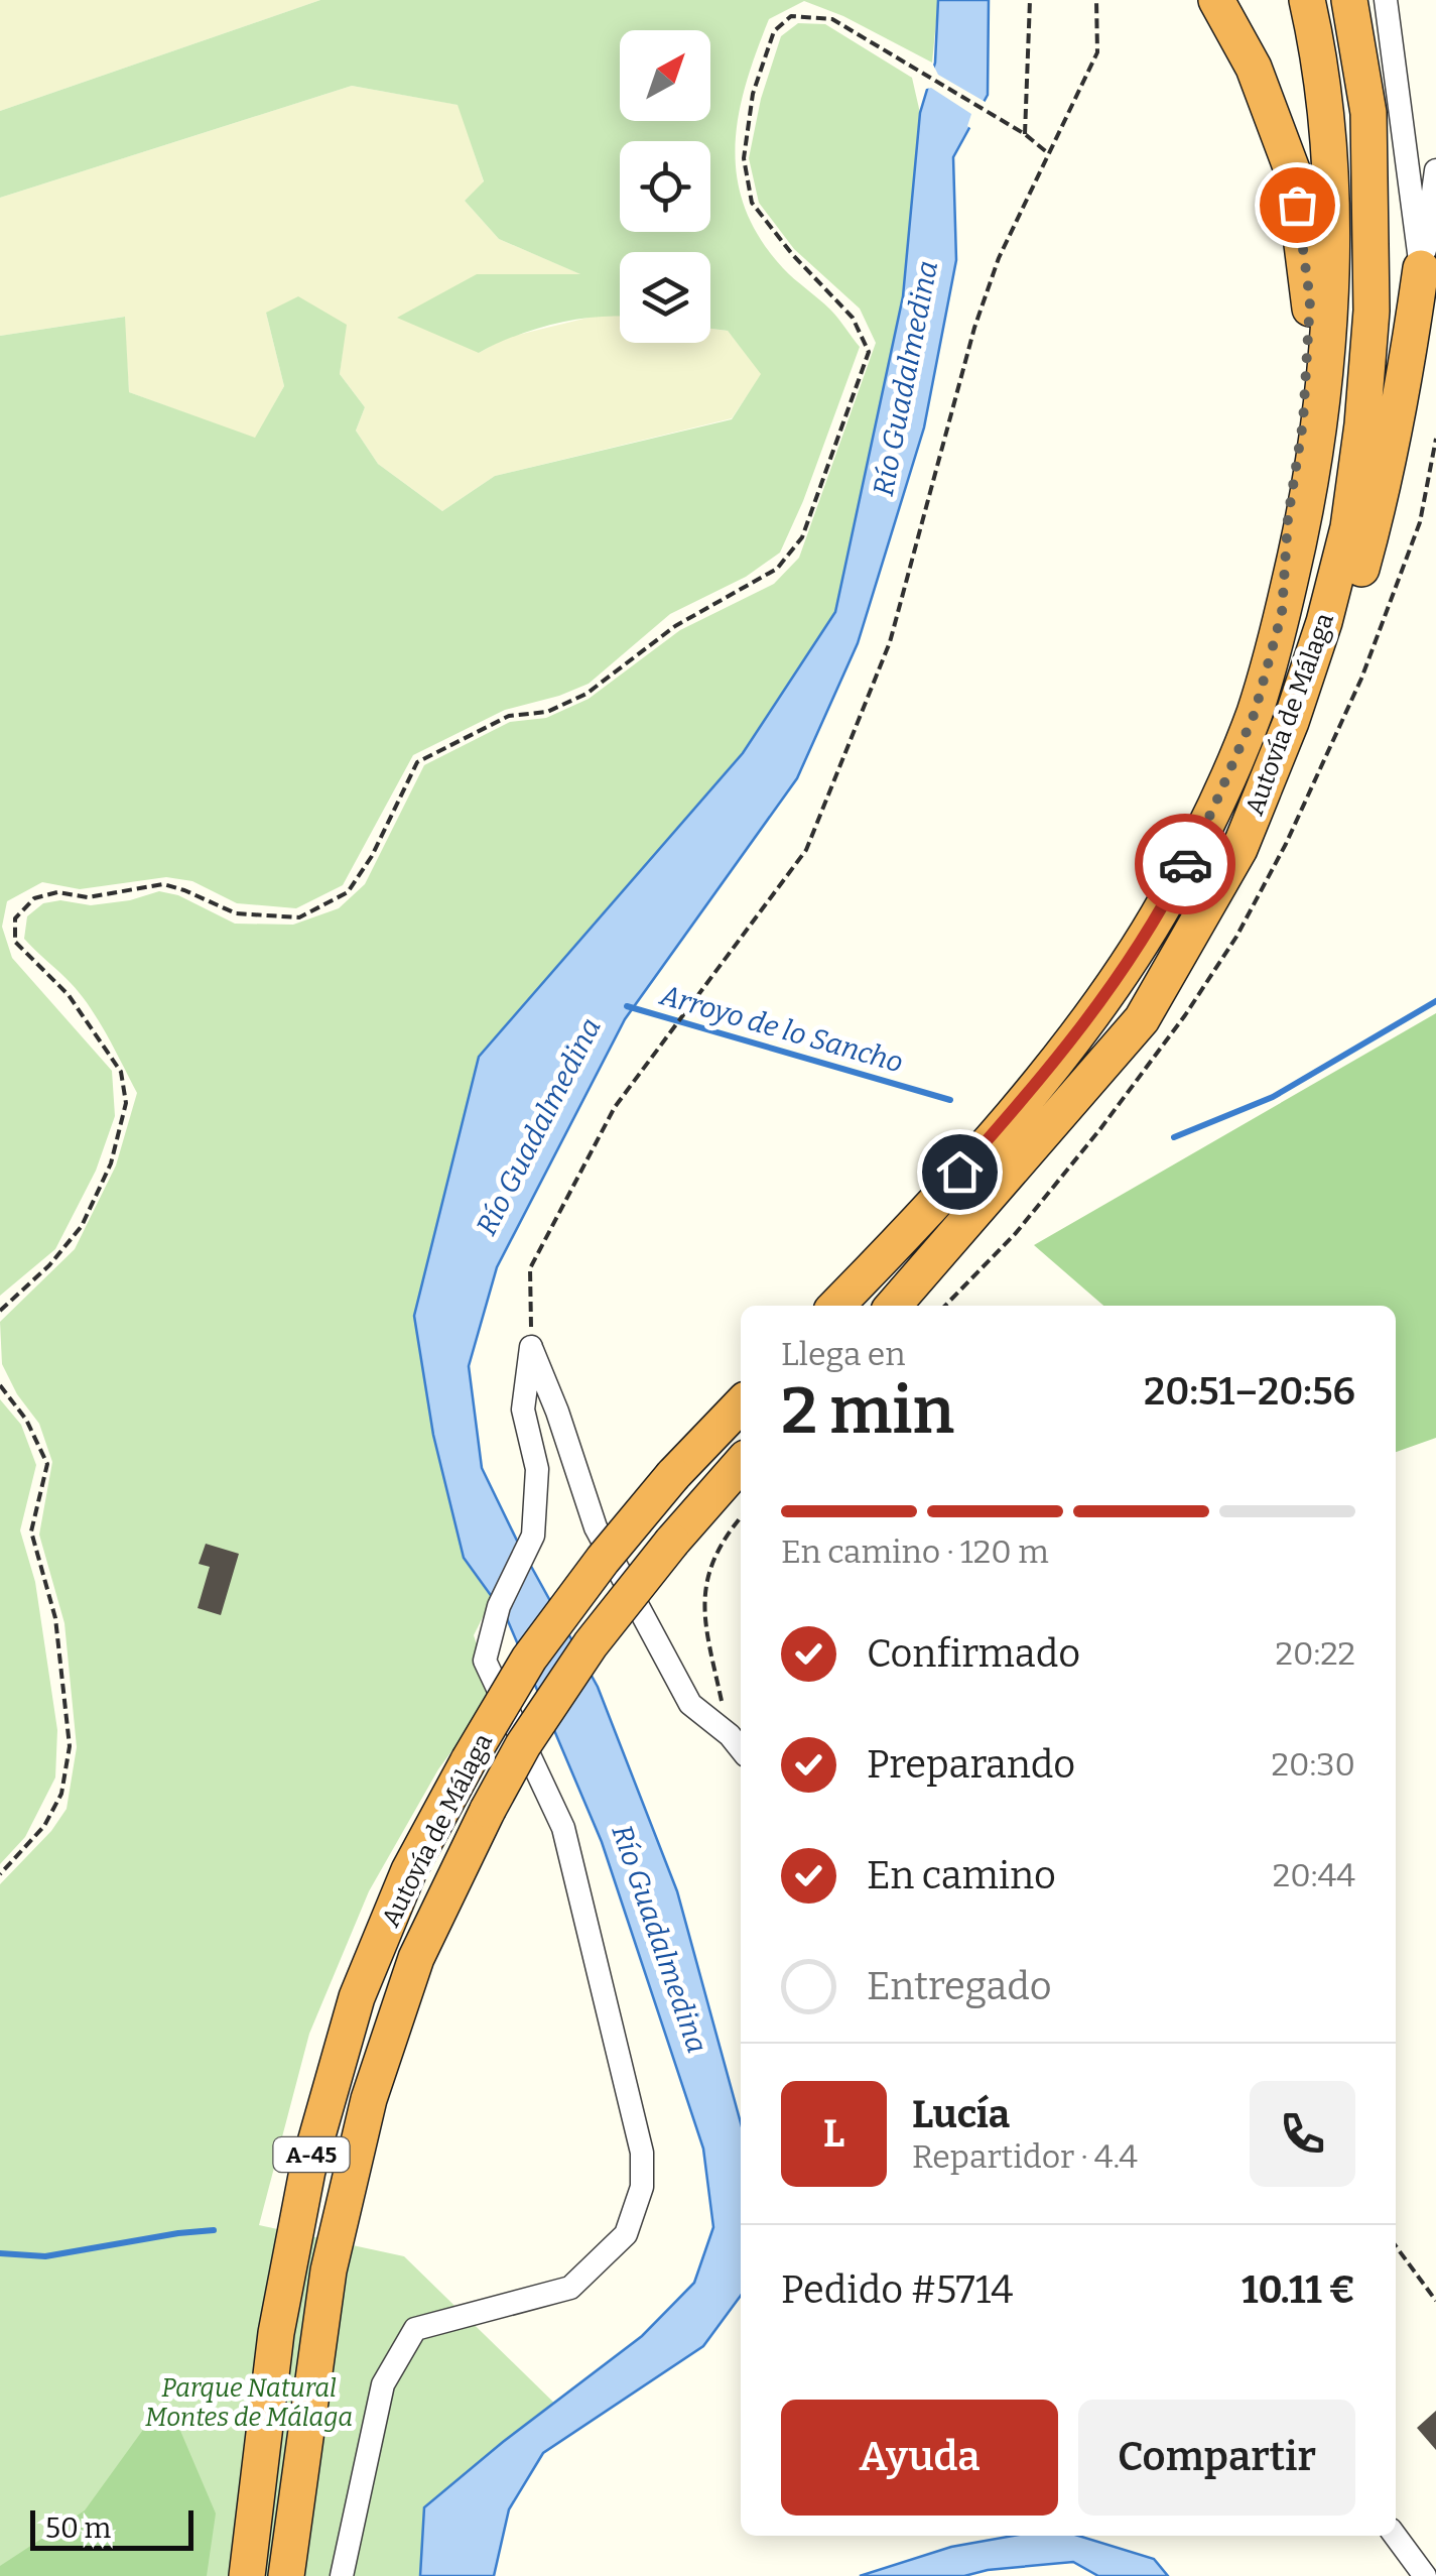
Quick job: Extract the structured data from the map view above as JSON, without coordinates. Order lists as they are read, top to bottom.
{
  "streets": {
    "highway": ["Autovía de Málaga", "A-45"]
  },
  "water": ["Río Guadalmedina", "Arroyo de lo Sancho"],
  "parks": ["Parque Natural Montes de Málaga"],
  "scale_bar": "50 m",
  "north": "top right",
  "page": {
    "heading": ["2 min", "Llega en", "20:51–20:56"],
    "panel": [
      "Lucía",
      "Repartidor · 4.4",
      "Pedido #5714",
      "10.11 €"
    ],
    "bar": "En camino · 120 m",
    "list": [
      ["Confirmado", "20:22"],
      ["Preparando", "20:30"],
      ["En camino", "20:44"],
      "Entregado"
    ],
    "round": "L",
    "buttons": ["Ayuda", "Compartir"],
    "scale": "50 m"
  }
}
